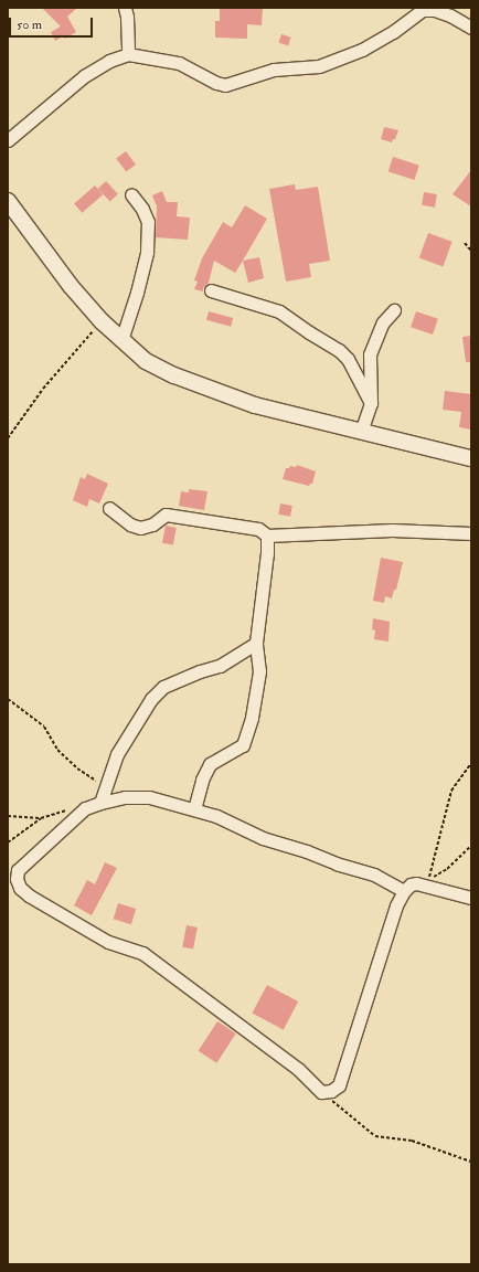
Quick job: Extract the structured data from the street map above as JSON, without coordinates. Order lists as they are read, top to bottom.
{
  "scale_bar": "50 m"
}
